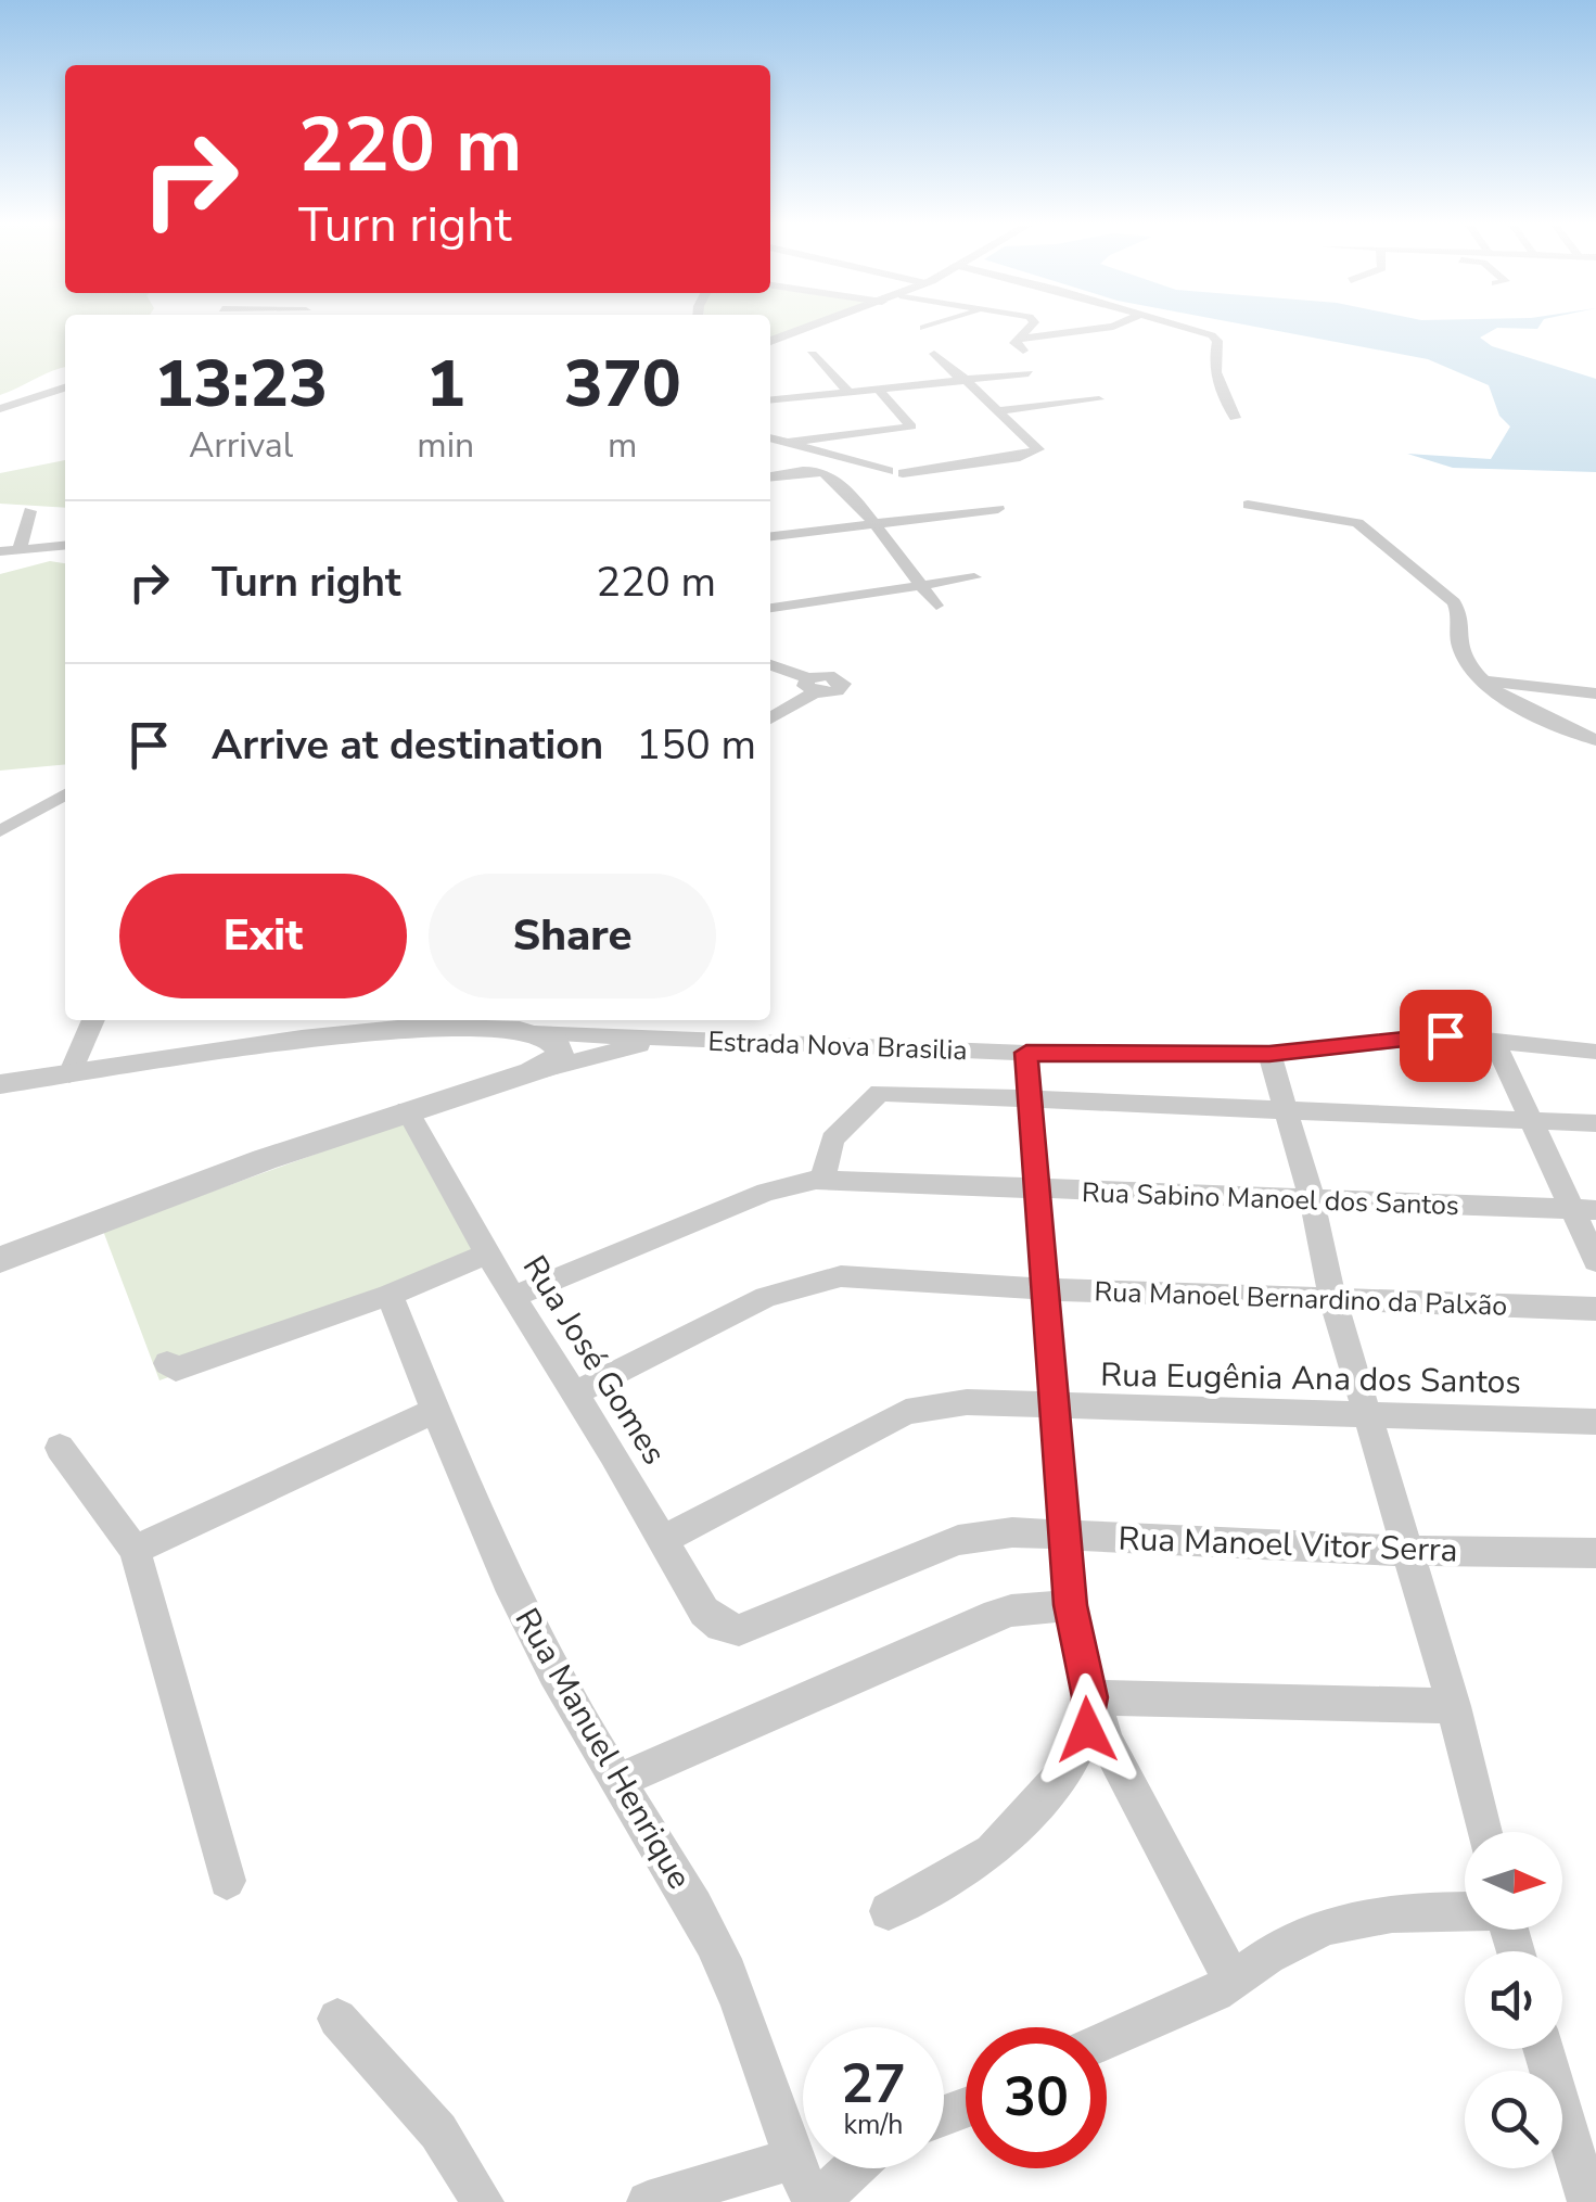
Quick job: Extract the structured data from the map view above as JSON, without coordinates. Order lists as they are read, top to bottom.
{
  "streets": {
    "street": [
      "Estrada Nova Brasilia",
      "Rua Sabino Manoel dos Santos",
      "Rua Manoel Bernardino da Palxão",
      "Rua José Gomes",
      "Rua Eugênia Ana dos Santos",
      "Rua Manoel Vitor Serra",
      "Rua Manuel Henrique"
    ]
  },
  "crossings": [
    ["Estrada Nova Brasilia", "Rua José Gomes"],
    ["Rua Sabino Manoel dos Santos", "Rua José Gomes"],
    ["Rua Manoel Bernardino da Palxão", "Rua José Gomes"],
    ["Rua José Gomes", "Rua Eugênia Ana dos Santos"],
    ["Rua José Gomes", "Rua Manoel Vitor Serra"]
  ],
  "north": "right",
  "page": {
    "turn": ["220 m", "Turn right"],
    "eta": [
      "13:23",
      "Arrival",
      "1",
      "min",
      "370",
      "m"
    ],
    "list": [
      {
        "name": "Turn right",
        "value": "220 m"
      },
      {
        "name": "Arrive at destination",
        "value": "150 m"
      }
    ],
    "buttons": ["Exit", "Share"],
    "speed": "27 km/h",
    "limit": "30"
  }
}
